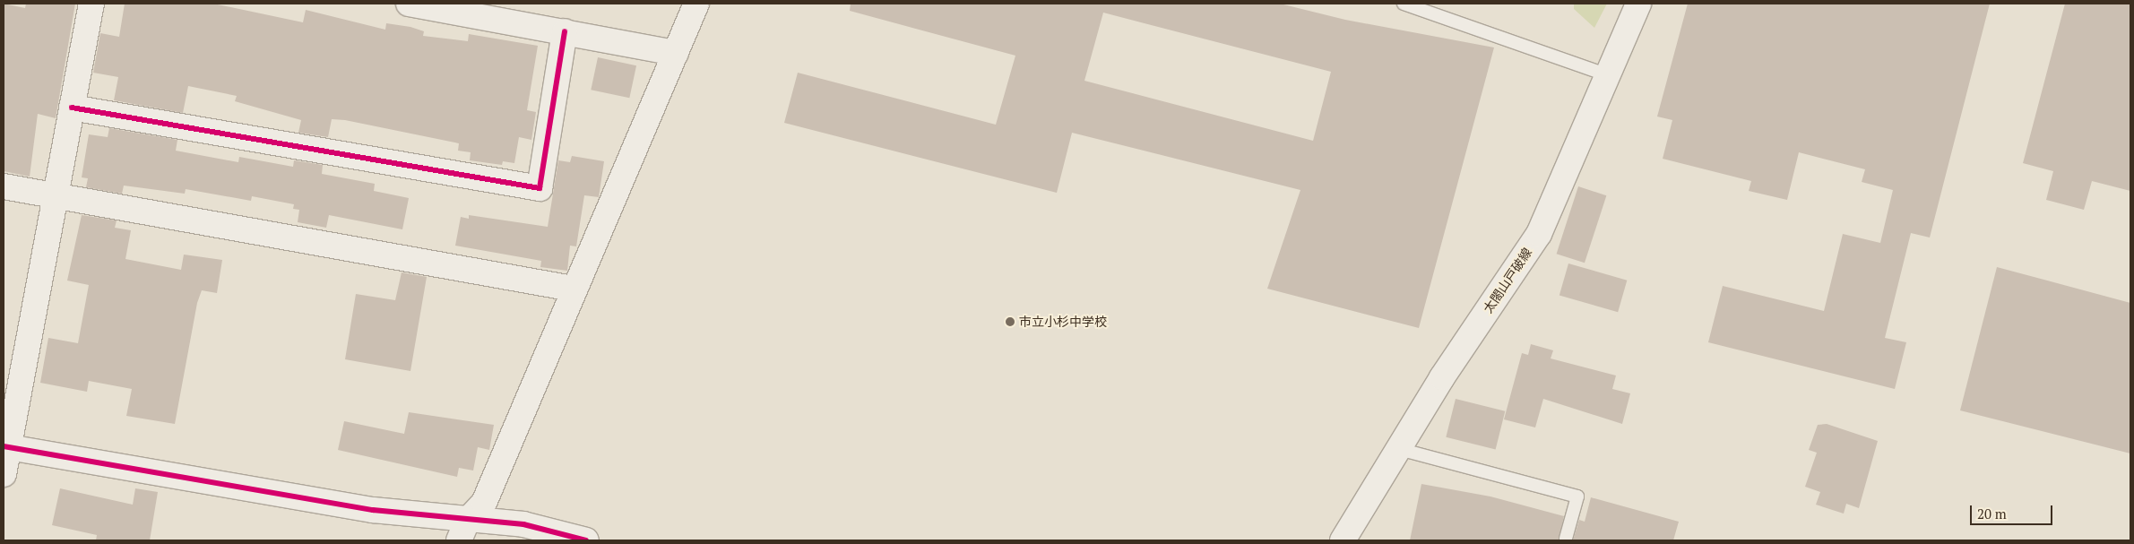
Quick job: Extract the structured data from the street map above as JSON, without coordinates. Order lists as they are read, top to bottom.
{
  "streets": {
    "street": ["太閤山戸破線"]
  },
  "places": ["市立小杉中学校"],
  "scale_bar": "20 m"
}
